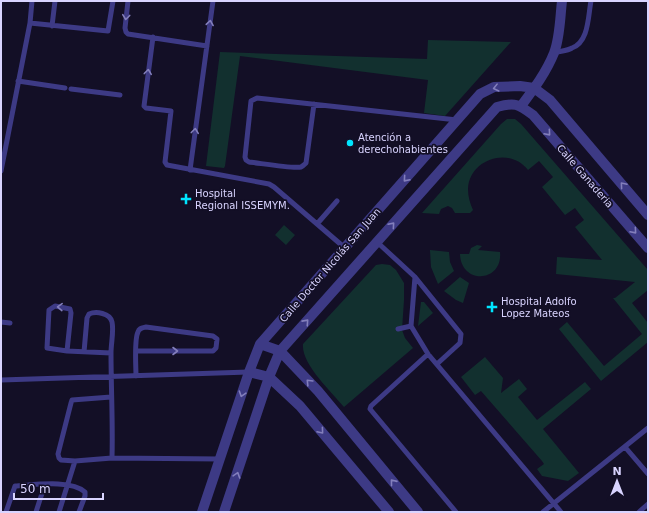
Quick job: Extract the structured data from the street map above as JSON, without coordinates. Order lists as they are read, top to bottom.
{
  "streets": {
    "street": ["Calle Ganaderia", "Calle Doctor Nicolás San Juan"]
  },
  "crossings": [
    ["Calle Ganaderia", "Calle Doctor Nicolás San Juan"]
  ],
  "places": {
    "other": ["Atención a derechohabientes"],
    "health": ["Hospital Regional ISSEMYM.", "Hospital Adolfo Lopez Mateos"]
  },
  "scale_bar": "50 m",
  "north": "top"
}
